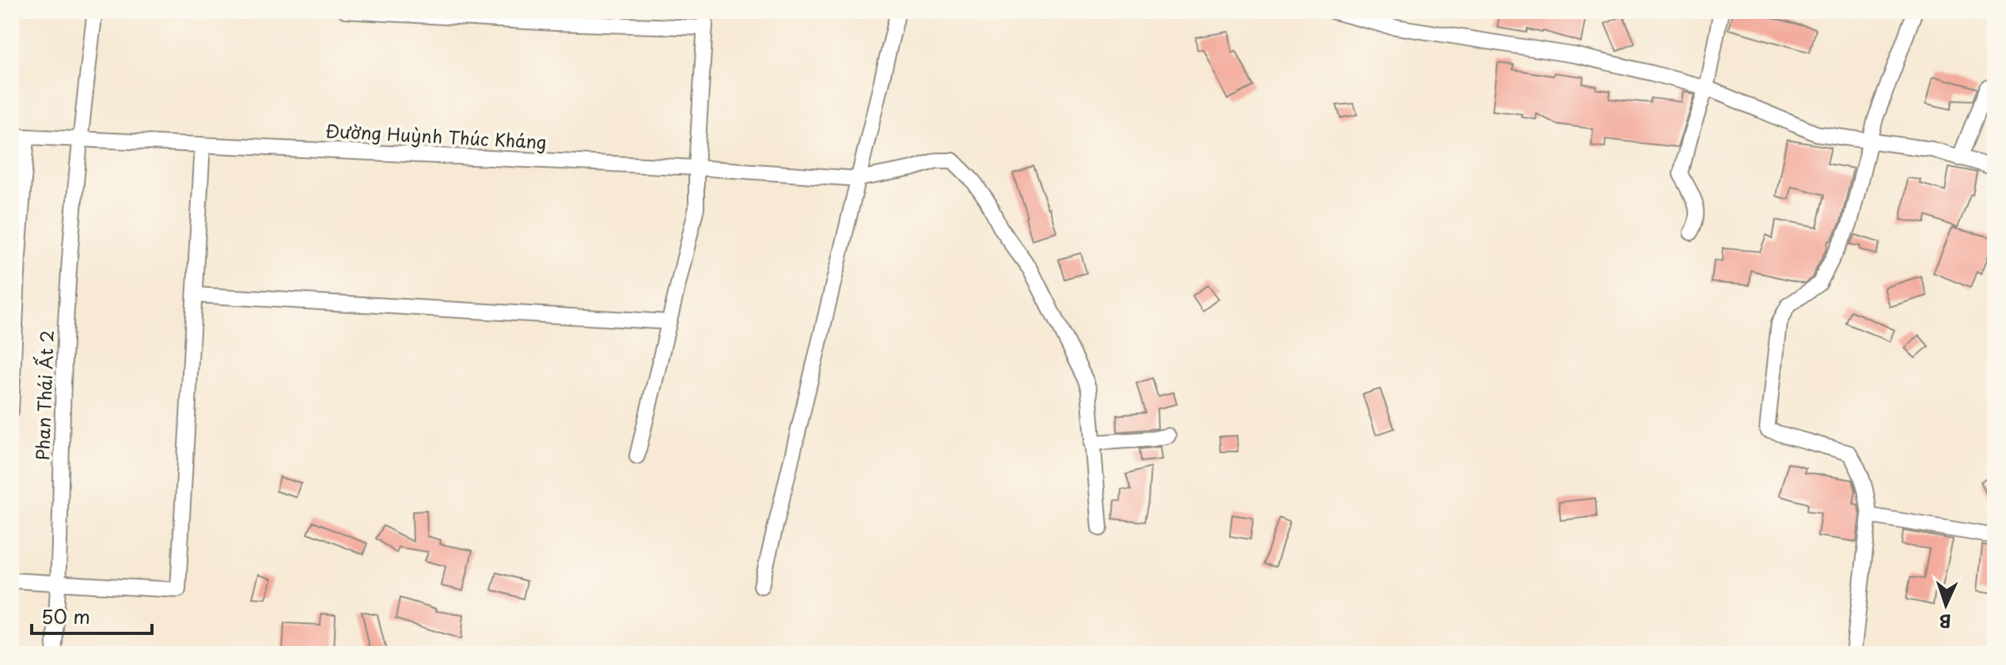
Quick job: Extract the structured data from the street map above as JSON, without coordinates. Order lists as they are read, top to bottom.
{
  "streets": {
    "street": ["Đường Huỳnh Thúc Kháng", "Phan Thái Ất 2"]
  },
  "crossings": [
    ["Đường Huỳnh Thúc Kháng", "Phan Thái Ất 2"]
  ],
  "scale_bar": "50 m",
  "north": "bottom"
}
